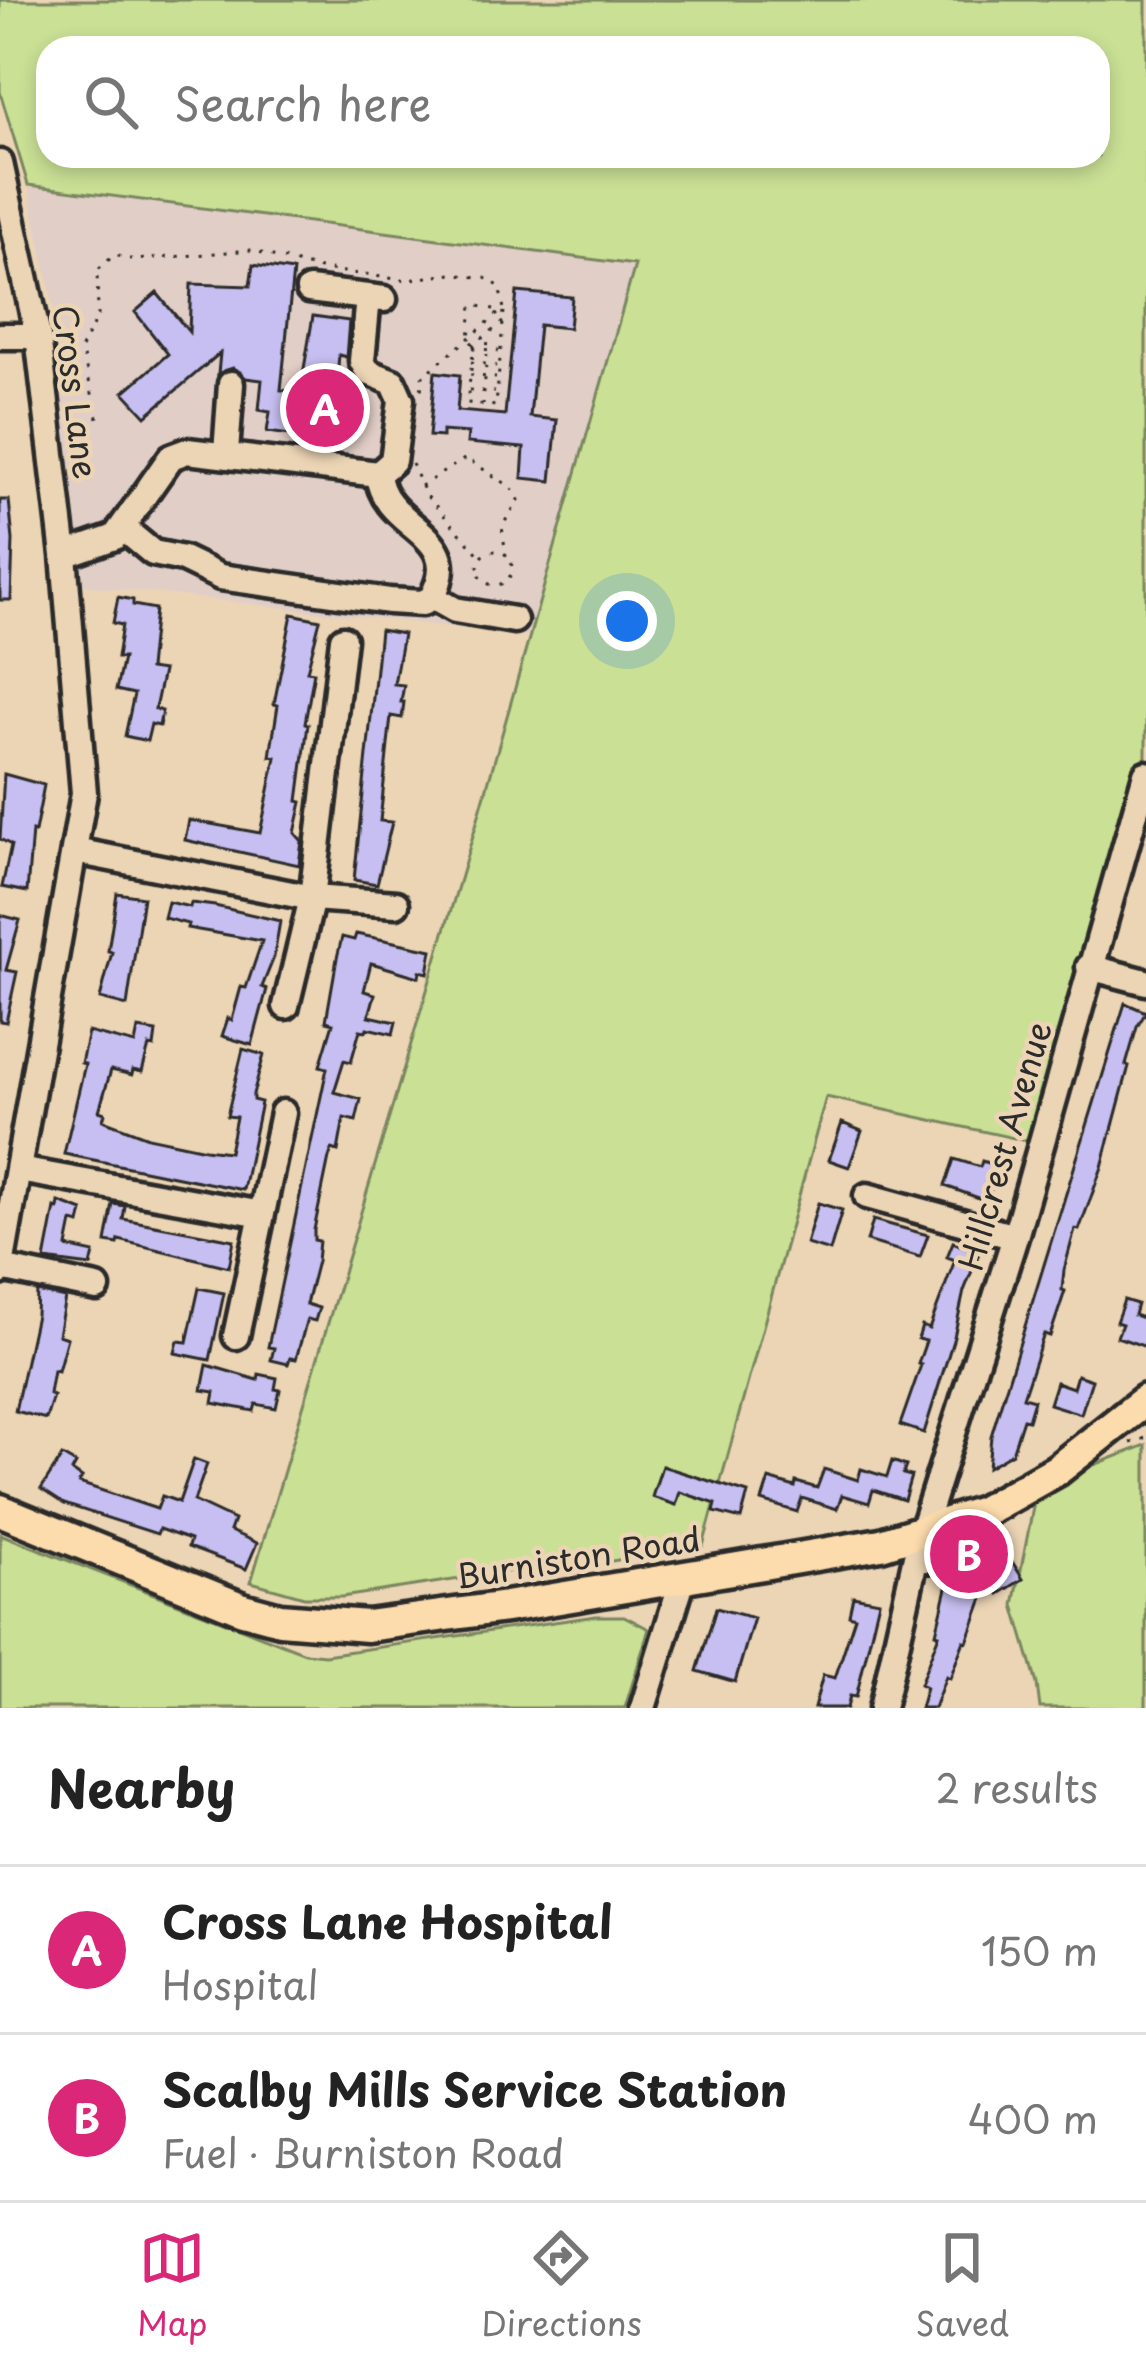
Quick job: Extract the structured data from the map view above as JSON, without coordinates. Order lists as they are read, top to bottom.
{
  "streets": {
    "main road": ["Burniston Road"],
    "street": ["Cross Lane", "Hillcrest Avenue"]
  },
  "crossings": [
    ["Hillcrest Avenue", "Burniston Road"]
  ],
  "page": {
    "search": "Search here",
    "pins": ["A", "B"],
    "heading": ["Nearby", "2 results"],
    "list": [
      {
        "mark": "A",
        "name": "Cross Lane Hospital",
        "note": "Hospital",
        "value": "150 m"
      },
      {
        "mark": "B",
        "name": "Scalby Mills Service Station",
        "note": "Fuel · Burniston Road",
        "value": "400 m"
      }
    ],
    "nav": ["Map", "Directions", "Saved"]
  }
}
